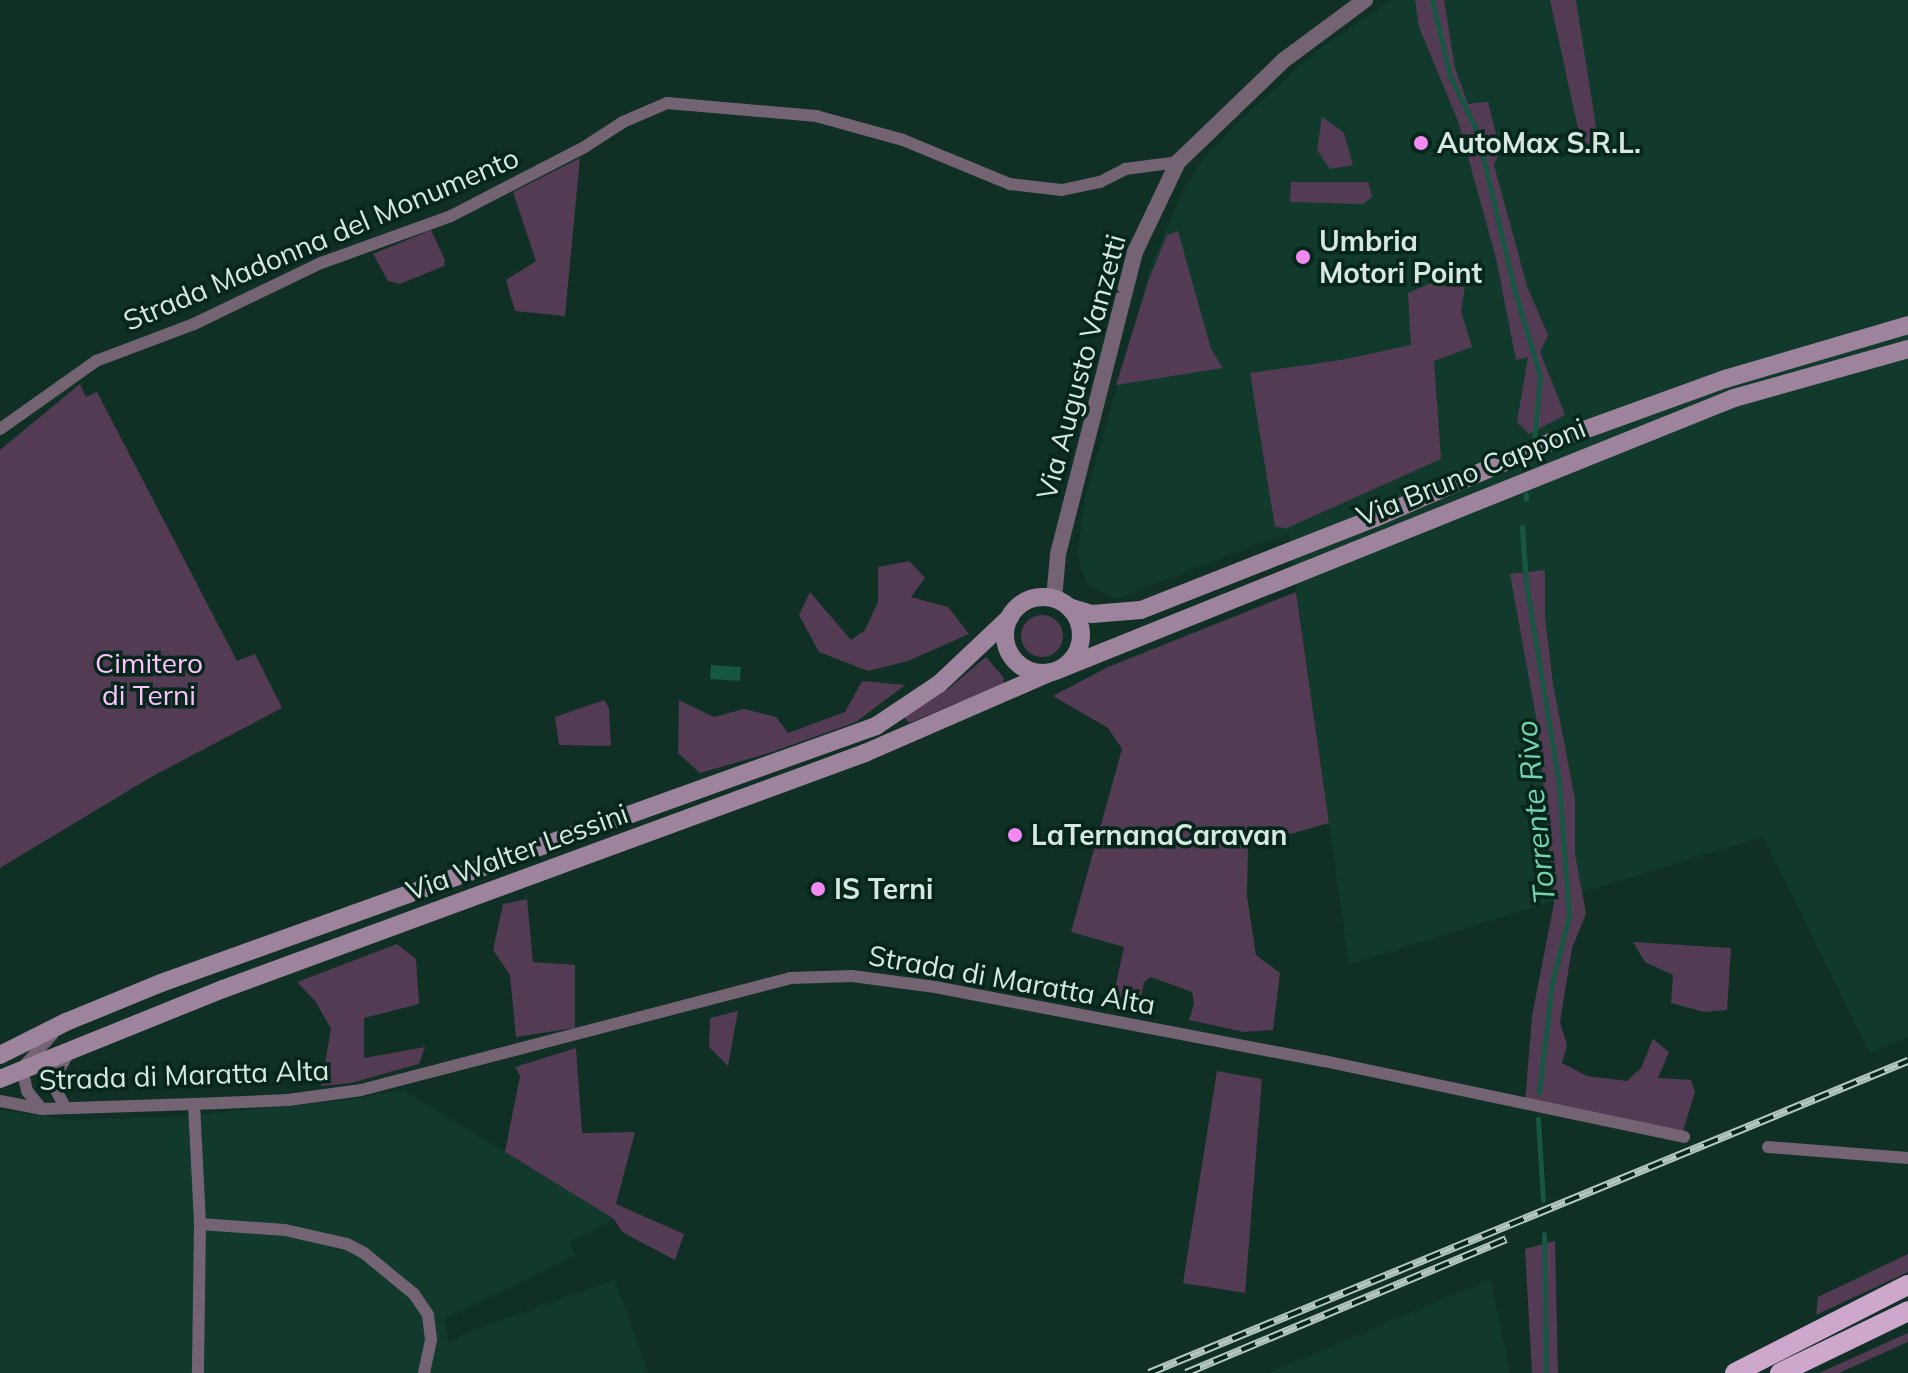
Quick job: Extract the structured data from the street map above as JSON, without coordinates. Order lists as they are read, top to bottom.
{
  "streets": {
    "main road": ["Via Bruno Capponi", "Via Walter Lessini"],
    "street": ["Strada Madonna del Monumento", "Via Augusto Vanzetti", "Strada di Maratta Alta"]
  },
  "crossings": [
    ["Strada Madonna del Monumento", "Via Augusto Vanzetti"],
    ["Via Augusto Vanzetti", "Via Bruno Capponi"],
    ["Via Augusto Vanzetti", "Via Walter Lessini"],
    ["Via Bruno Capponi", "Via Walter Lessini"]
  ],
  "water": ["Torrente Rivo"],
  "parks": ["Cimitero di Terni"],
  "places": [
    "AutoMax S.R.L.",
    "Umbria Motori Point",
    "LaTernanaCaravan",
    "IS Terni"
  ]
}
